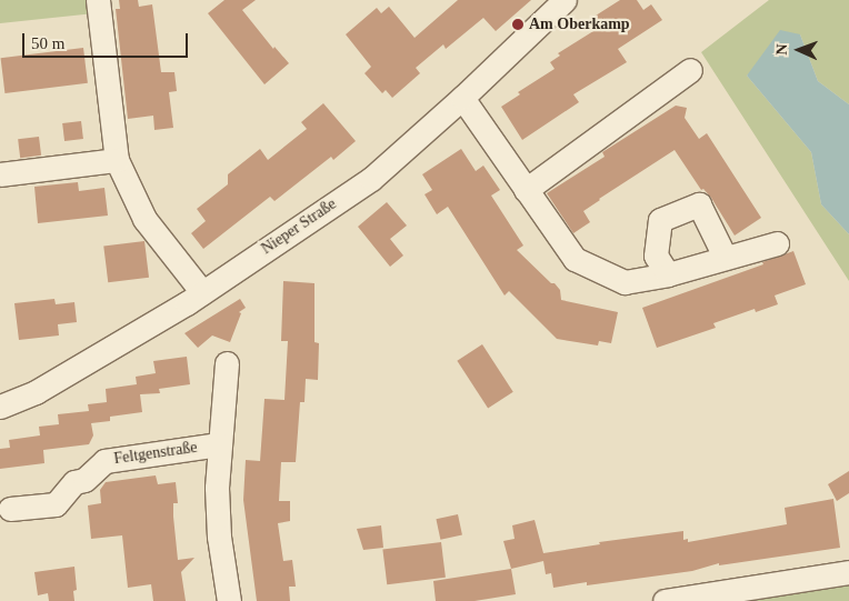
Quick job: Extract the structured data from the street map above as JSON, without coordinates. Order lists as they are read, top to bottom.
{
  "streets": {
    "street": ["Nieper Straße", "Feltgenstraße"]
  },
  "places": ["Am Oberkamp"],
  "scale_bar": "50 m",
  "north": "left"
}
